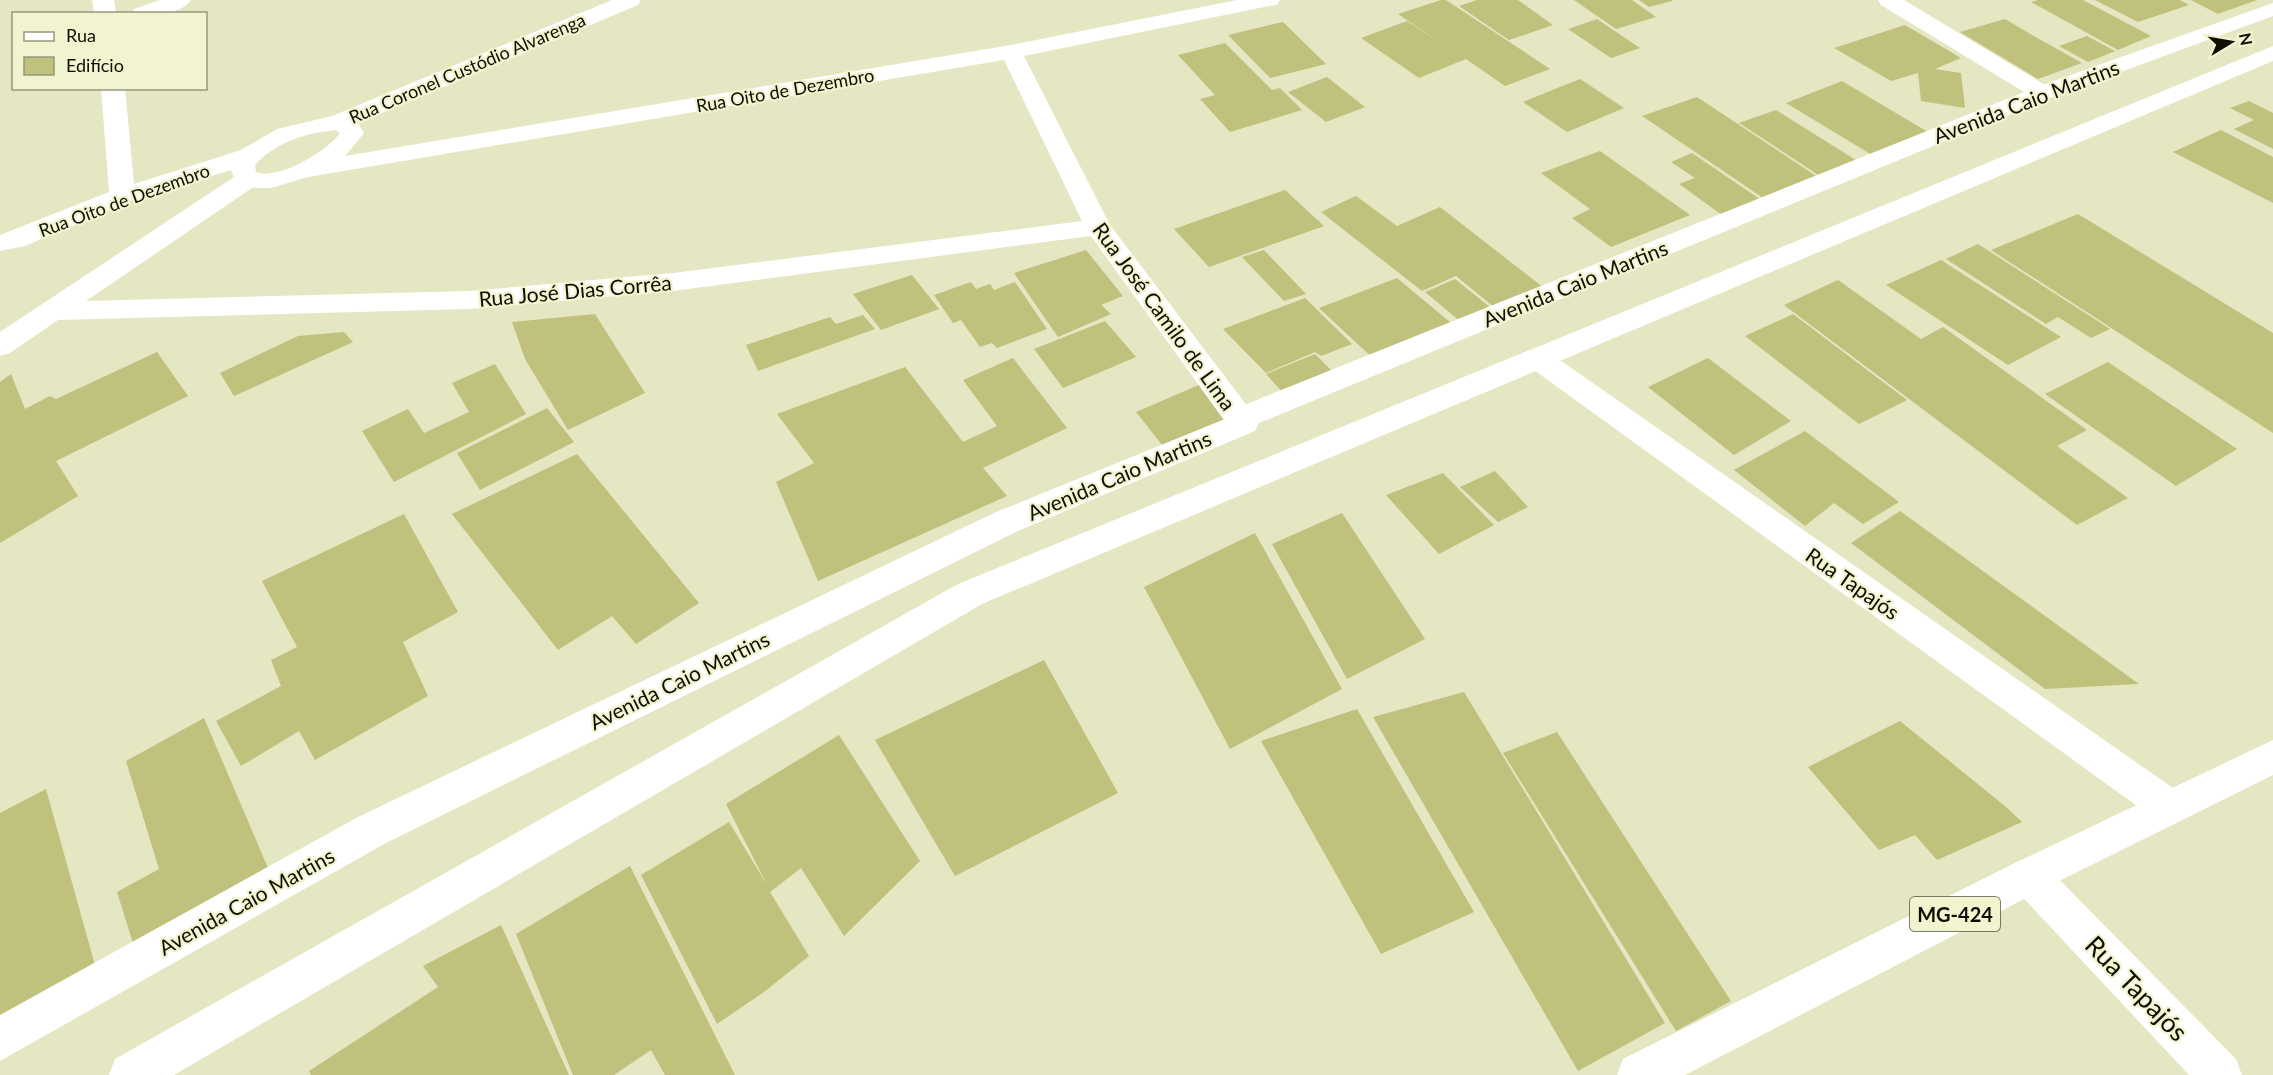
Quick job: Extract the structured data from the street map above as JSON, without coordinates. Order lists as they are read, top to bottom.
{
  "streets": {
    "main road": [
      "Rua Coronel Custódio Alvarenga",
      "Rua Oito de Dezembro",
      "Avenida Caio Martins",
      "Rua José Dias Corrêa",
      "Rua José Camilo de Lima",
      "Rua Tapajós",
      "MG-424"
    ]
  },
  "crossings": [
    ["Rua Coronel Custódio Alvarenga", "Rua Oito de Dezembro"],
    ["Rua Oito de Dezembro", "Rua José Camilo de Lima"],
    ["Avenida Caio Martins", "Rua José Camilo de Lima"],
    ["Rua José Dias Corrêa", "Rua José Camilo de Lima"],
    ["Rua Tapajós", "MG-424"]
  ],
  "legend": ["Rua", "Edifício"],
  "north": "right"
}
